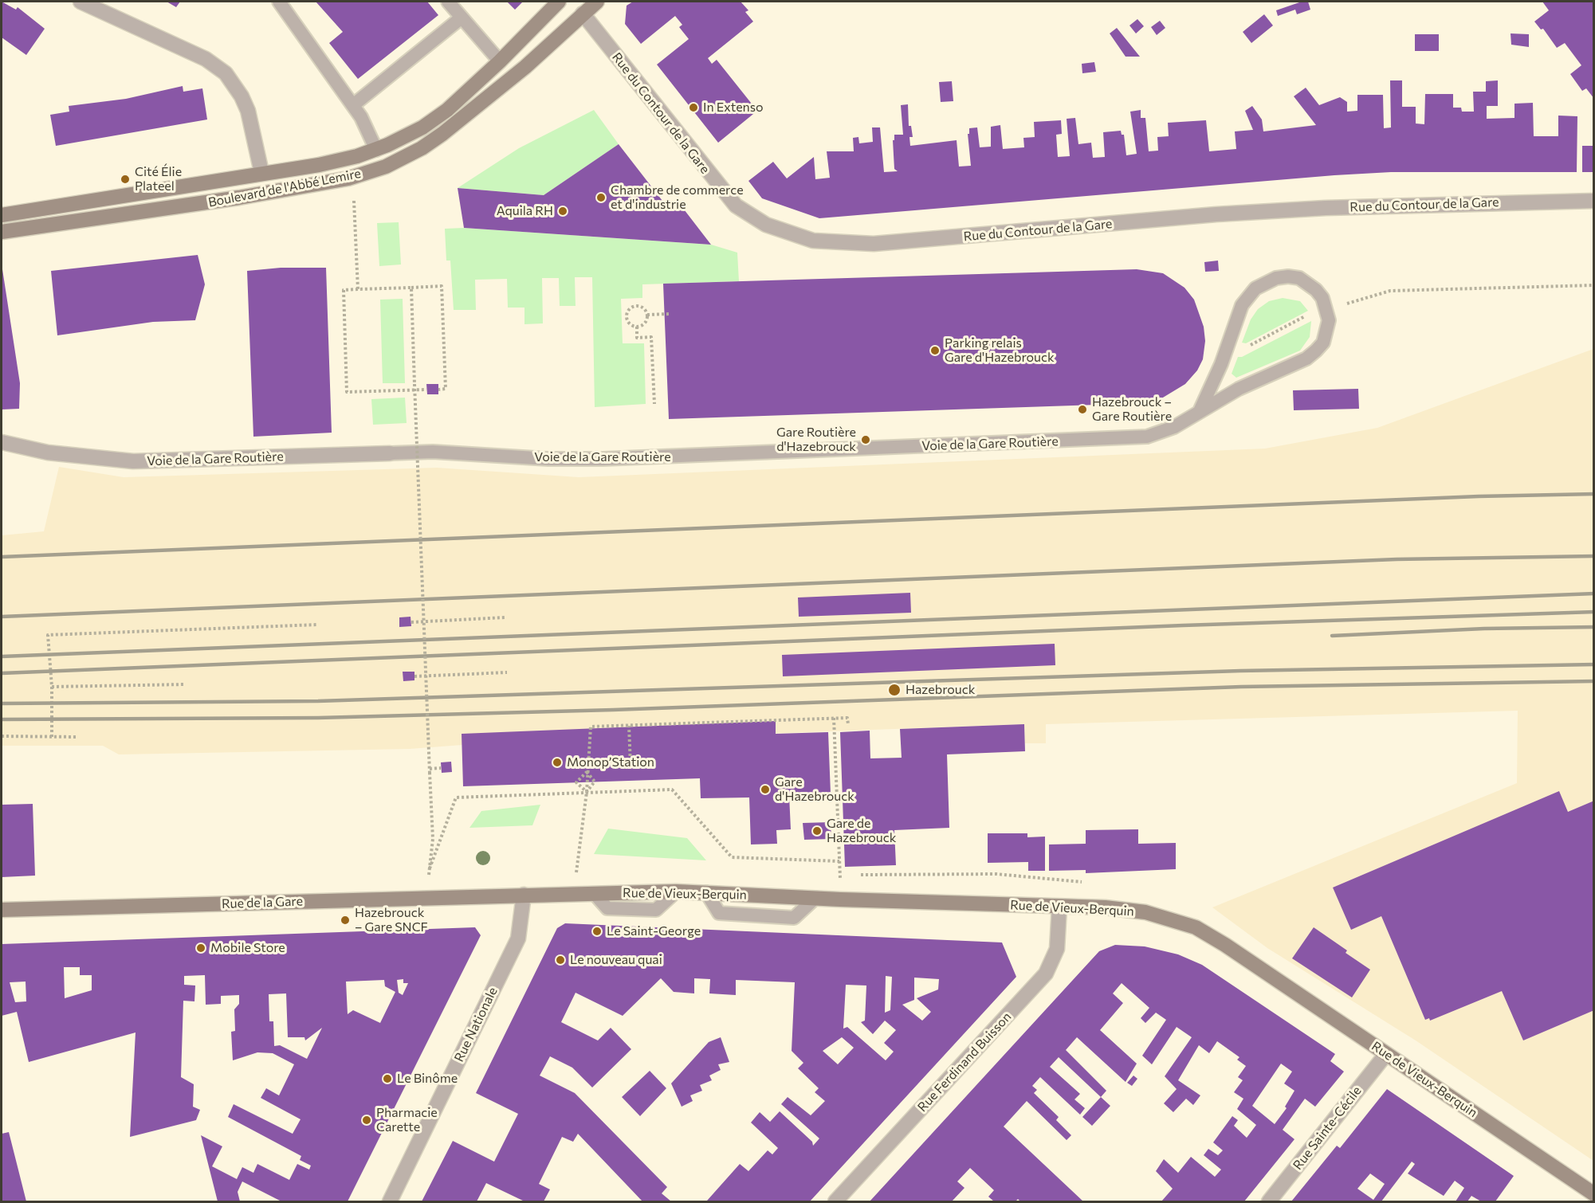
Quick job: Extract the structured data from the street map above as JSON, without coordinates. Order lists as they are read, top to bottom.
{
  "streets": {
    "street": [
      "Rue du Contour de la Gare",
      "Boulevard de l'Abbé Lemire",
      "Voie de la Gare Routière",
      "Rue de Vieux-Berquin",
      "Rue de la Gare",
      "Rue Nationale",
      "Rue Ferdinand Buisson",
      "Rue Sainte-Cécile"
    ]
  },
  "crossings": [
    ["Rue du Contour de la Gare", "Boulevard de l'Abbé Lemire"],
    ["Rue de Vieux-Berquin", "Rue de la Gare"],
    ["Rue de Vieux-Berquin", "Rue Nationale"],
    ["Rue de Vieux-Berquin", "Rue Ferdinand Buisson"],
    ["Rue de Vieux-Berquin", "Rue Sainte-Cécile"],
    ["Rue de la Gare", "Rue Nationale"]
  ],
  "places": [
    "In Extenso",
    "Cité Élie Plateel",
    "Chambre de commerce et d'industrie",
    "Aquila RH",
    "Parking relais Gare d'Hazebrouck",
    "Hazebrouck – Gare Routière",
    "Gare Routière d'Hazebrouck",
    "Hazebrouck",
    "Monop’Station",
    "Gare d'Hazebrouck",
    "Gare de Hazebrouck",
    "Hazebrouck – Gare SNCF",
    "Le Saint-George",
    "Mobile Store",
    "Le nouveau quai",
    "Le Binôme",
    "Pharmacie Carette"
  ]
}
